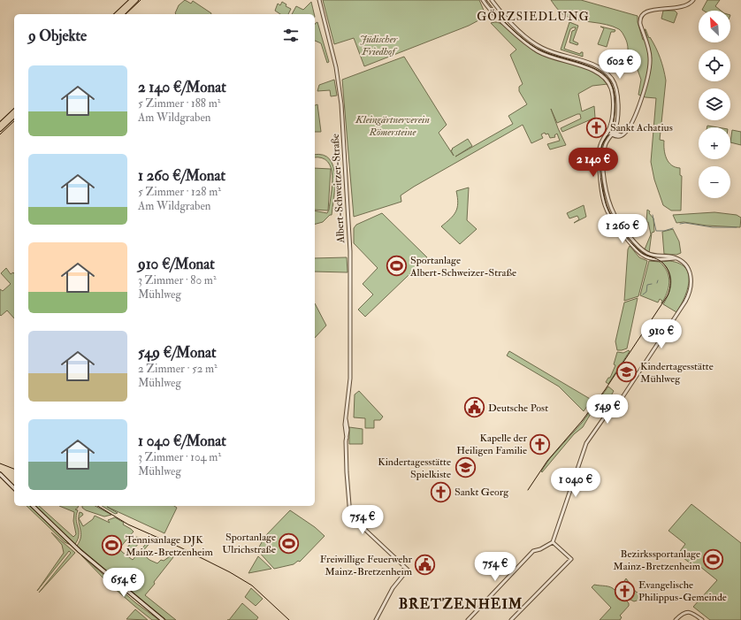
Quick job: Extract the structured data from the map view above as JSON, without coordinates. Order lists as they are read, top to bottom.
{
  "streets": {
    "street": ["Albert-Schweitzer-Straße"]
  },
  "districts": ["GÖRZSIEDLUNG", "BRETZENHEIM"],
  "parks": ["Jüdischer Friedhof", "Kleingärtnerverein Römersteine"],
  "places": {
    "church": [
      "Sankt Achatius",
      "Kapelle der Heiligen Familie",
      "Sankt Georg",
      "Evangelische Philippus-Gemeinde"
    ],
    "sports": [
      "Sportanlage Albert-Schweizer-Straße",
      "Sportanlage Ulrichstraße",
      "Tennisanlage DJK Mainz-Bretzenheim",
      "Bezirkssportanlage Mainz-Bretzenheim"
    ],
    "school or university": ["Kindertagesstätte Mühlweg", "Kindertagesstätte Spielkiste"],
    "public building": ["Deutsche Post", "Freiwillige Feuerwehr Mainz-Bretzenheim"]
  },
  "north": "top left",
  "page": {
    "map_buttons": ["+", "−"],
    "heading": "9 Objekte",
    "price": [
      "602 €",
      "2 140 €",
      "1 260 €",
      "910 €",
      "549 €",
      "1 040 €",
      "754 €",
      "754 €",
      "654 €"
    ],
    "list": [
      {
        "name": "2 140 €/Monat",
        "note": "5 Zimmer · 188 m² · Am Wildgraben"
      },
      {
        "name": "1 260 €/Monat",
        "note": "5 Zimmer · 128 m² · Am Wildgraben"
      },
      {
        "name": "910 €/Monat",
        "note": "3 Zimmer · 80 m² · Mühlweg"
      },
      {
        "name": "549 €/Monat",
        "note": "2 Zimmer · 52 m² · Mühlweg"
      },
      {
        "name": "1 040 €/Monat",
        "note": "3 Zimmer · 104 m² · Mühlweg"
      }
    ]
  }
}
